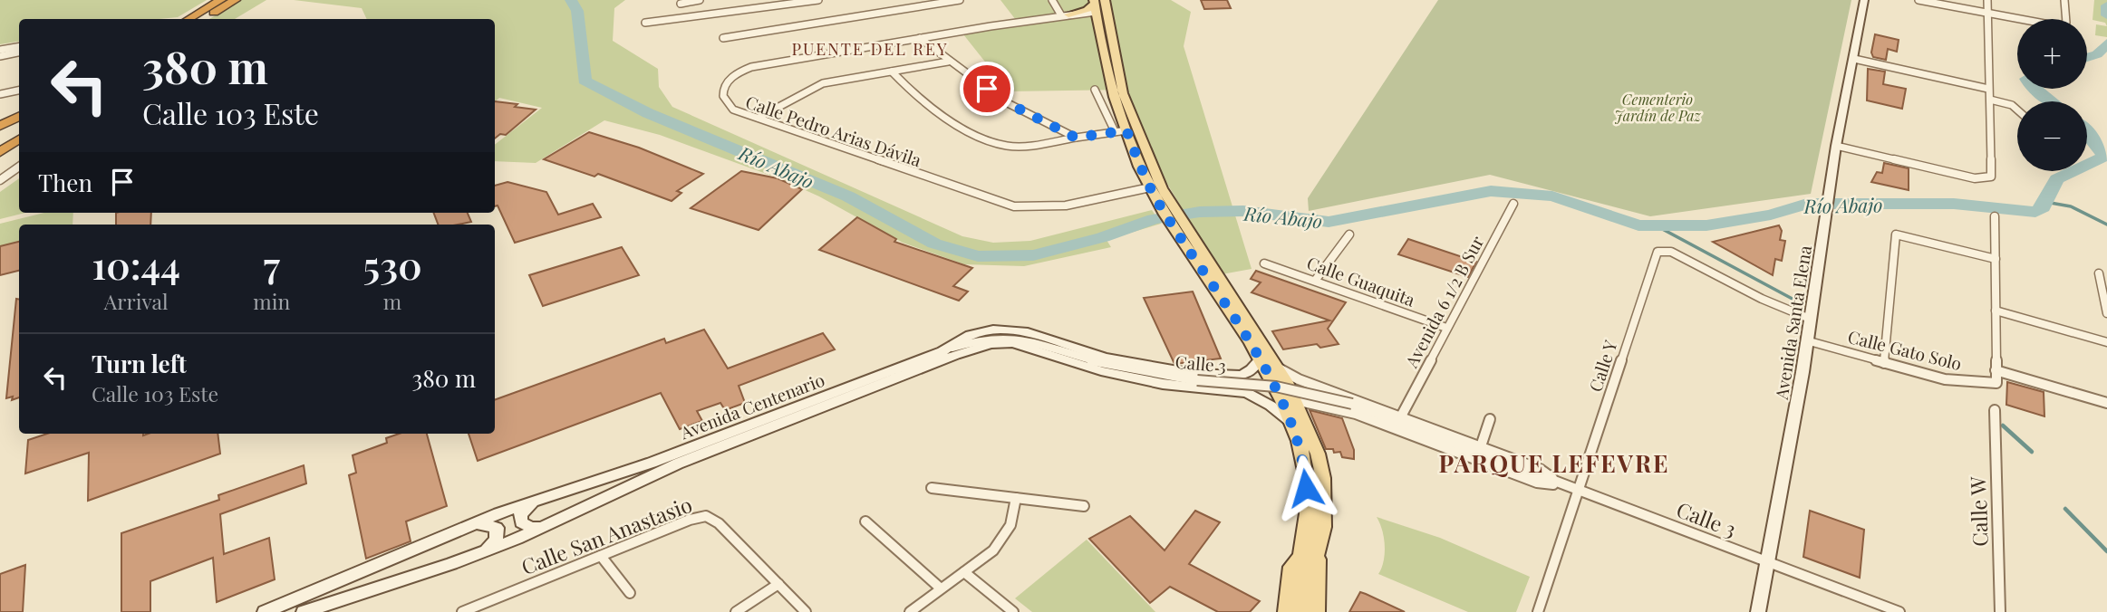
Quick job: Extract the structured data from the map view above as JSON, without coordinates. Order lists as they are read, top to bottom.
{
  "streets": {
    "main road": ["Avenida Santa Elena", "Avenida Centenario"],
    "street": [
      "Calle Pedro Arias Dávila",
      "Calle Guaquita",
      "Avenida 6 1/2 B Sur",
      "Calle Gato Solo",
      "Calle 3",
      "Calle Y",
      "Calle W",
      "Calle San Anastasio"
    ]
  },
  "crossings": [
    ["Calle Guaquita", "Avenida 6 1/2 B Sur"],
    ["Avenida 6 1/2 B Sur", "Calle 3"],
    ["Avenida Santa Elena", "Calle Gato Solo"],
    ["Avenida Santa Elena", "Calle 3"],
    ["Avenida Santa Elena", "Calle Y"],
    ["Calle 3", "Calle Y"],
    ["Calle 3", "Avenida Centenario"]
  ],
  "districts": ["PUENTE DEL REY", "PARQUE LEFEVRE"],
  "water": ["Río Abajo"],
  "parks": ["Cementerio Jardín de Paz"],
  "page": {
    "map_buttons": ["+", "−"],
    "turn": ["380 m", "Calle 103 Este"],
    "then": "Then",
    "eta": [
      "10:44",
      "Arrival",
      "7",
      "min",
      "530",
      "m"
    ],
    "list": [
      {
        "name": "Turn left",
        "note": "Calle 103 Este",
        "value": "380 m"
      }
    ]
  }
}
